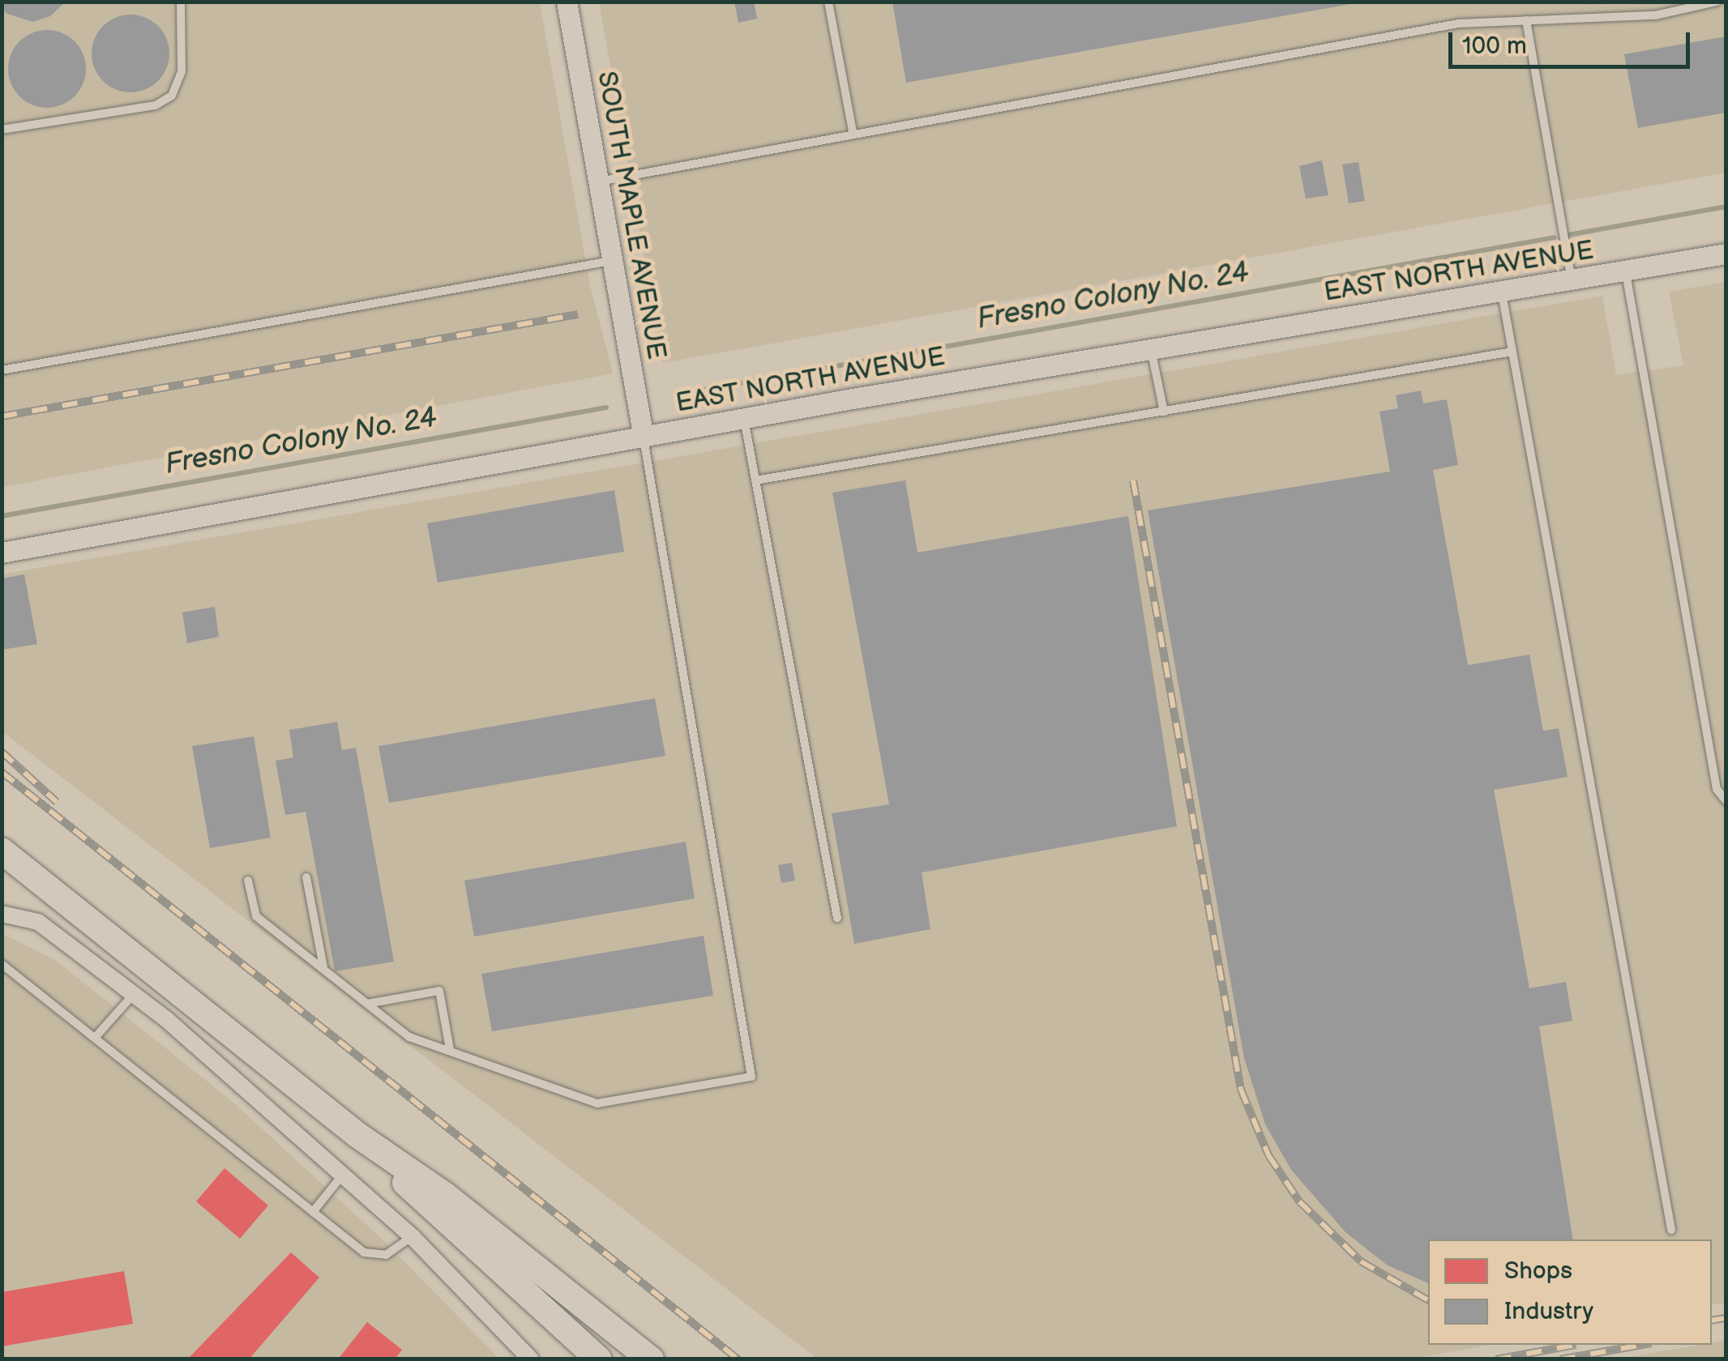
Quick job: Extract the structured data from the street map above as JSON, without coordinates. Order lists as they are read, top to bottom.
{
  "streets": {
    "street": ["SOUTH MAPLE AVENUE", "EAST NORTH AVENUE"]
  },
  "crossings": [
    ["SOUTH MAPLE AVENUE", "EAST NORTH AVENUE"]
  ],
  "water": ["Fresno Colony No. 24"],
  "legend": ["Shops", "Industry"],
  "scale_bar": "100 m"
}
